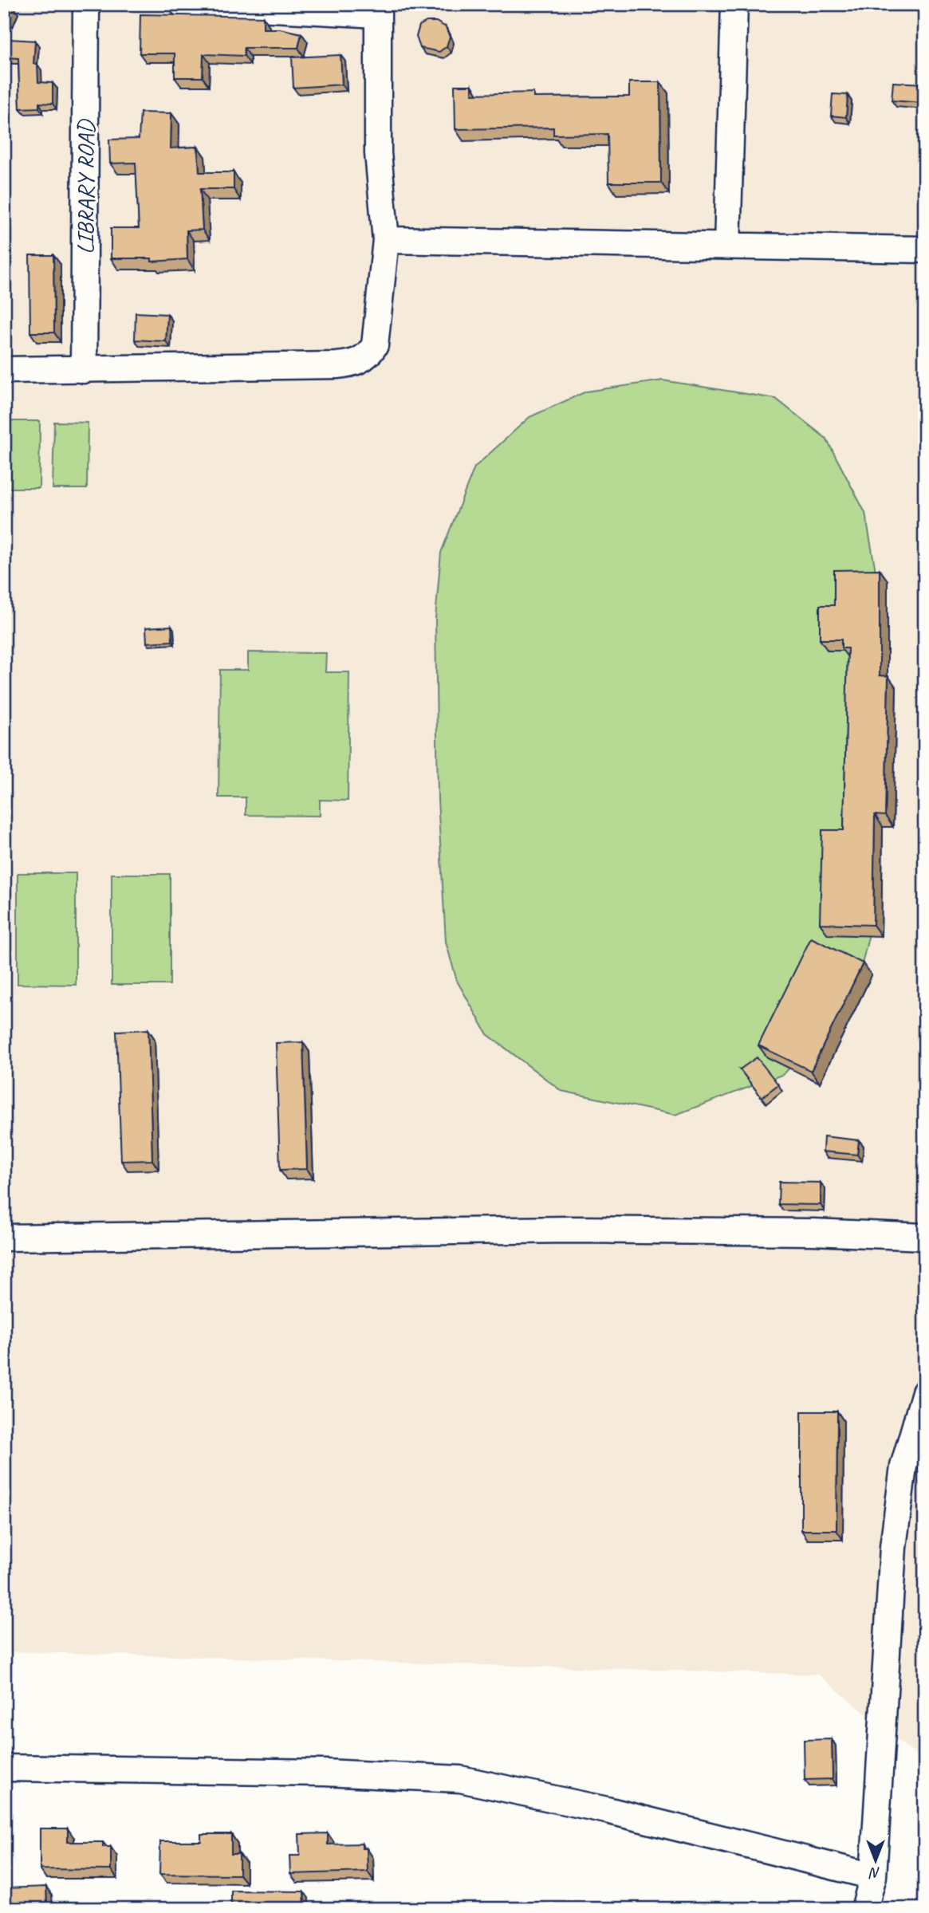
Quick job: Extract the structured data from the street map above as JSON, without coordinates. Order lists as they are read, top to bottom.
{
  "streets": {
    "street": ["LIBRARY ROAD"]
  },
  "north": "bottom"
}
